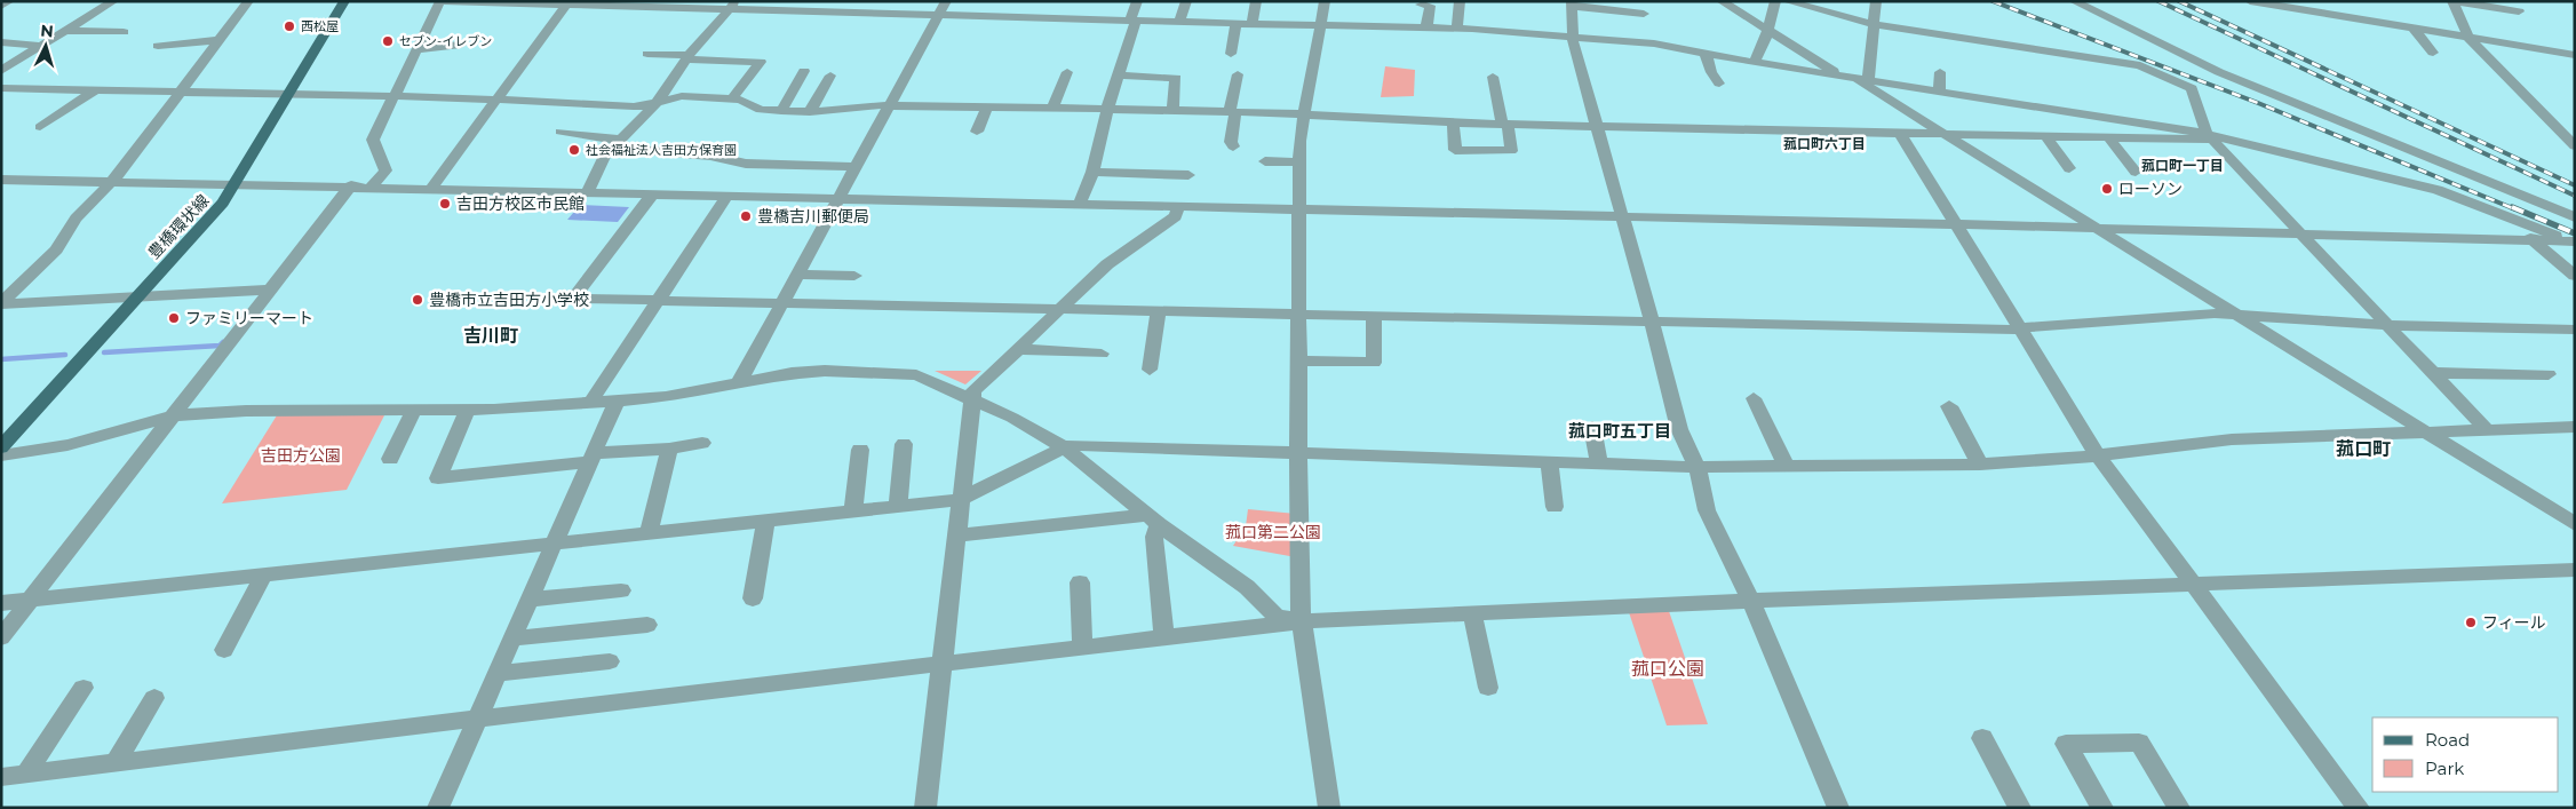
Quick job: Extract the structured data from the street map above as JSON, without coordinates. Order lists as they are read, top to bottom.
{
  "streets": {
    "main road": ["豊橋環状線"]
  },
  "districts": [
    "菰口町六丁目",
    "菰口町一丁目",
    "吉川町",
    "菰口町五丁目",
    "菰口町"
  ],
  "parks": ["吉田方公園", "菰口第二公園", "菰口公園"],
  "places": [
    "西松屋",
    "セブン-イレブン",
    "社会福祉法人吉田方保育園",
    "ローソン",
    "吉田方校区市民館",
    "豊橋吉川郵便局",
    "豊橋市立吉田方小学校",
    "ファミリーマート",
    "フィール"
  ],
  "legend": ["Road", "Park"],
  "north": "top"
}
